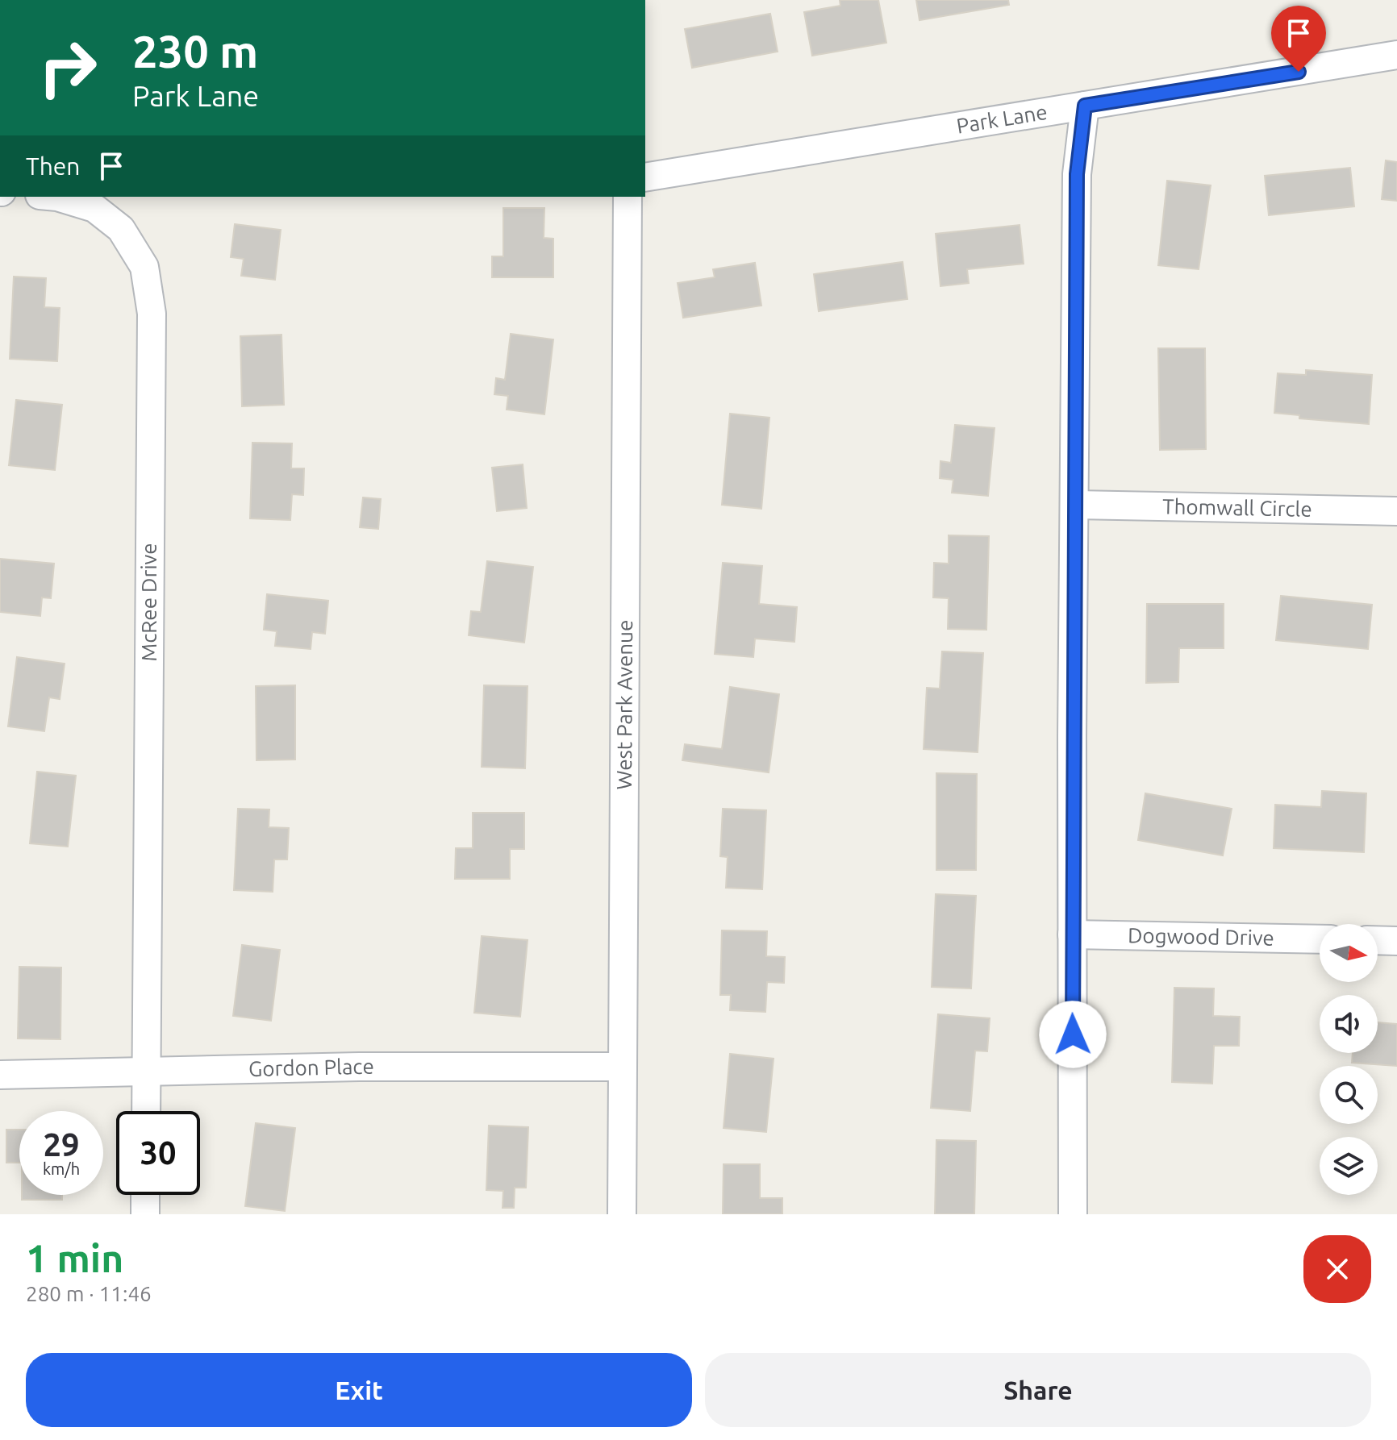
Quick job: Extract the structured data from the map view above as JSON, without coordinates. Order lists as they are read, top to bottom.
{
  "streets": {
    "street": [
      "Park Lane",
      "Thomwall Circle",
      "McRee Drive",
      "West Park Avenue",
      "Dogwood Drive",
      "Gordon Place"
    ]
  },
  "crossings": [
    ["McRee Drive", "Gordon Place"],
    ["West Park Avenue", "Gordon Place"]
  ],
  "north": "right",
  "page": {
    "turn": ["230 m", "Park Lane"],
    "then": "Then",
    "speed": "29 km/h",
    "limit": "30",
    "heading": ["1 min", "280 m · 11:46"],
    "buttons": ["Exit", "Share"]
  }
}
